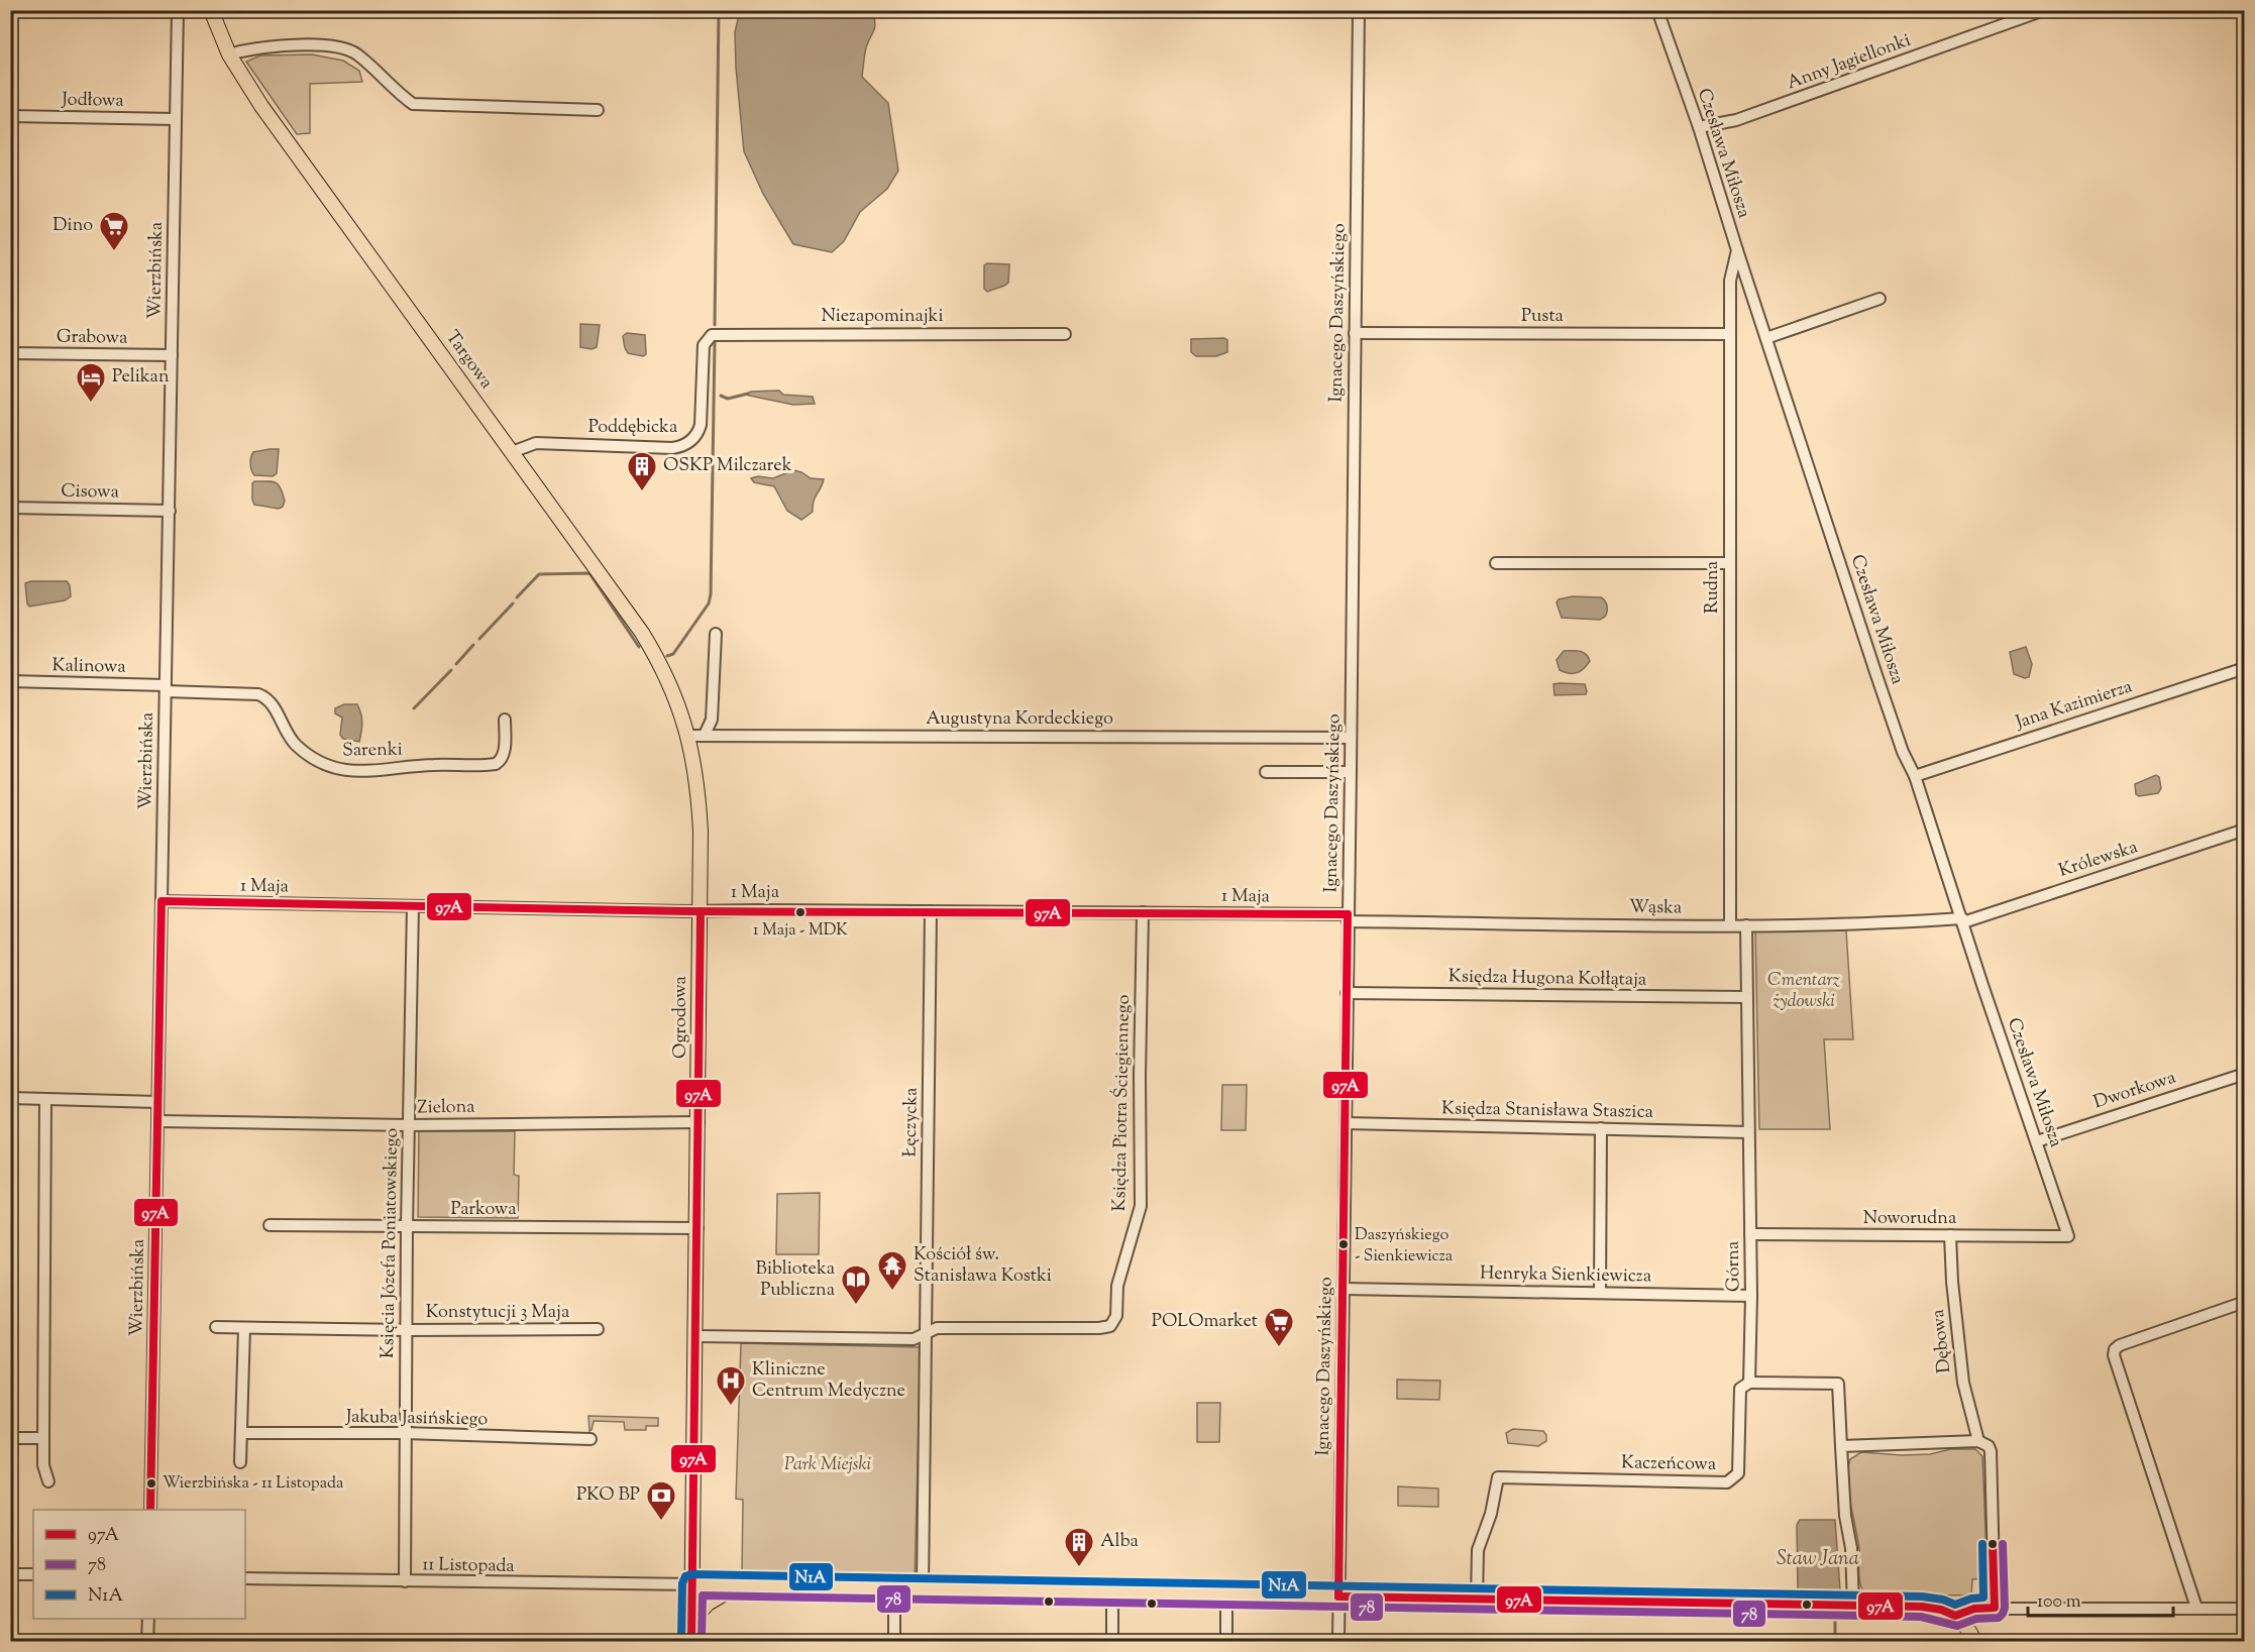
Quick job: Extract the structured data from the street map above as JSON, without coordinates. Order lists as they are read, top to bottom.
{
  "streets": {
    "main road": ["Targowa", "Ogrodowa"],
    "street": [
      "Anny Jagiellonki",
      "Jodłowa",
      "Czesława Miłosza",
      "Wierzbińska",
      "Ignacego Daszyńskiego",
      "Niezapominajki",
      "Pusta",
      "Grabowa",
      "Poddębicka",
      "Cisowa",
      "Rudna",
      "Kalinowa",
      "Jana Kazimierza",
      "Augustyna Kordeckiego",
      "Sarenki",
      "Królewska",
      "1 Maja",
      "Wąska",
      "Księdza Hugona Kołłątaja",
      "Dworkowa",
      "Księdza Piotra Ściegiennego",
      "Zielona",
      "Księdza Stanisława Staszica",
      "Łęczycka",
      "Parkowa",
      "Noworudna",
      "Księcia Józefa Poniatowskiego",
      "Górna",
      "Henryka Sienkiewicza",
      "Konstytucji 3 Maja",
      "Dębowa",
      "Jakuba Jasińskiego",
      "Kaczeńcowa",
      "11 Listopada"
    ]
  },
  "crossings": [
    ["Anny Jagiellonki", "Czesława Miłosza"],
    ["Jodłowa", "Wierzbińska"],
    ["Czesława Miłosza", "Rudna"],
    ["Czesława Miłosza", "Jana Kazimierza"],
    ["Czesława Miłosza", "Królewska"],
    ["Czesława Miłosza", "Wąska"],
    ["Czesława Miłosza", "Dworkowa"],
    ["Czesława Miłosza", "Noworudna"],
    ["Wierzbińska", "Grabowa"],
    ["Wierzbińska", "Cisowa"],
    ["Wierzbińska", "Kalinowa"],
    ["Wierzbińska", "Sarenki"],
    ["Wierzbińska", "1 Maja"],
    ["Wierzbińska", "Zielona"],
    ["Ignacego Daszyńskiego", "Pusta"],
    ["Ignacego Daszyńskiego", "Augustyna Kordeckiego"],
    ["Ignacego Daszyńskiego", "1 Maja"],
    ["Ignacego Daszyńskiego", "Wąska"],
    ["Ignacego Daszyńskiego", "Księdza Hugona Kołłątaja"],
    ["Ignacego Daszyńskiego", "Księdza Stanisława Staszica"],
    ["Ignacego Daszyńskiego", "Henryka Sienkiewicza"],
    ["Niezapominajki", "Poddębicka"],
    ["Pusta", "Rudna"],
    ["Targowa", "Poddębicka"],
    ["Targowa", "Augustyna Kordeckiego"],
    ["Targowa", "Ogrodowa"],
    ["Rudna", "Wąska"],
    ["Kalinowa", "Sarenki"],
    ["Augustyna Kordeckiego", "Ogrodowa"],
    ["Królewska", "Wąska"],
    ["1 Maja", "Wąska"],
    ["1 Maja", "Ogrodowa"],
    ["1 Maja", "Księdza Piotra Ściegiennego"],
    ["1 Maja", "Łęczycka"],
    ["1 Maja", "Księcia Józefa Poniatowskiego"],
    ["Księdza Hugona Kołłątaja", "Górna"],
    ["Ogrodowa", "Zielona"],
    ["Ogrodowa", "Parkowa"],
    ["Ogrodowa", "11 Listopada"],
    ["Księdza Piotra Ściegiennego", "Łęczycka"],
    ["Zielona", "Księcia Józefa Poniatowskiego"],
    ["Księdza Stanisława Staszica", "Górna"],
    ["Parkowa", "Księcia Józefa Poniatowskiego"],
    ["Noworudna", "Górna"],
    ["Noworudna", "Dębowa"],
    ["Księcia Józefa Poniatowskiego", "Konstytucji 3 Maja"],
    ["Księcia Józefa Poniatowskiego", "Jakuba Jasińskiego"],
    ["Księcia Józefa Poniatowskiego", "11 Listopada"],
    ["Górna", "Henryka Sienkiewicza"],
    ["Górna", "Kaczeńcowa"]
  ],
  "water": ["Staw Jana"],
  "parks": ["Cmentarz żydowski", "Park Miejski"],
  "places": {
    "supermarket": ["Dino", "POLOmarket"],
    "hotel": ["Pelikan"],
    "building": ["OSKP Milczarek", "Alba"],
    "other": ["1 Maja - MDK", "Daszyńskiego - Sienkiewicza", "Wierzbińska - 11 Listopada"],
    "temple": ["Kościół św. Stanisława Kostki"],
    "library": ["Biblioteka Publiczna"],
    "hospital": ["Kliniczne Centrum Medyczne"],
    "bank": ["PKO BP"]
  },
  "lines": ["transit line 97A", "transit line 78", "transit line N1A"],
  "legend": ["97A", "78", "N1A"],
  "scale_bar": "100 m"
}
